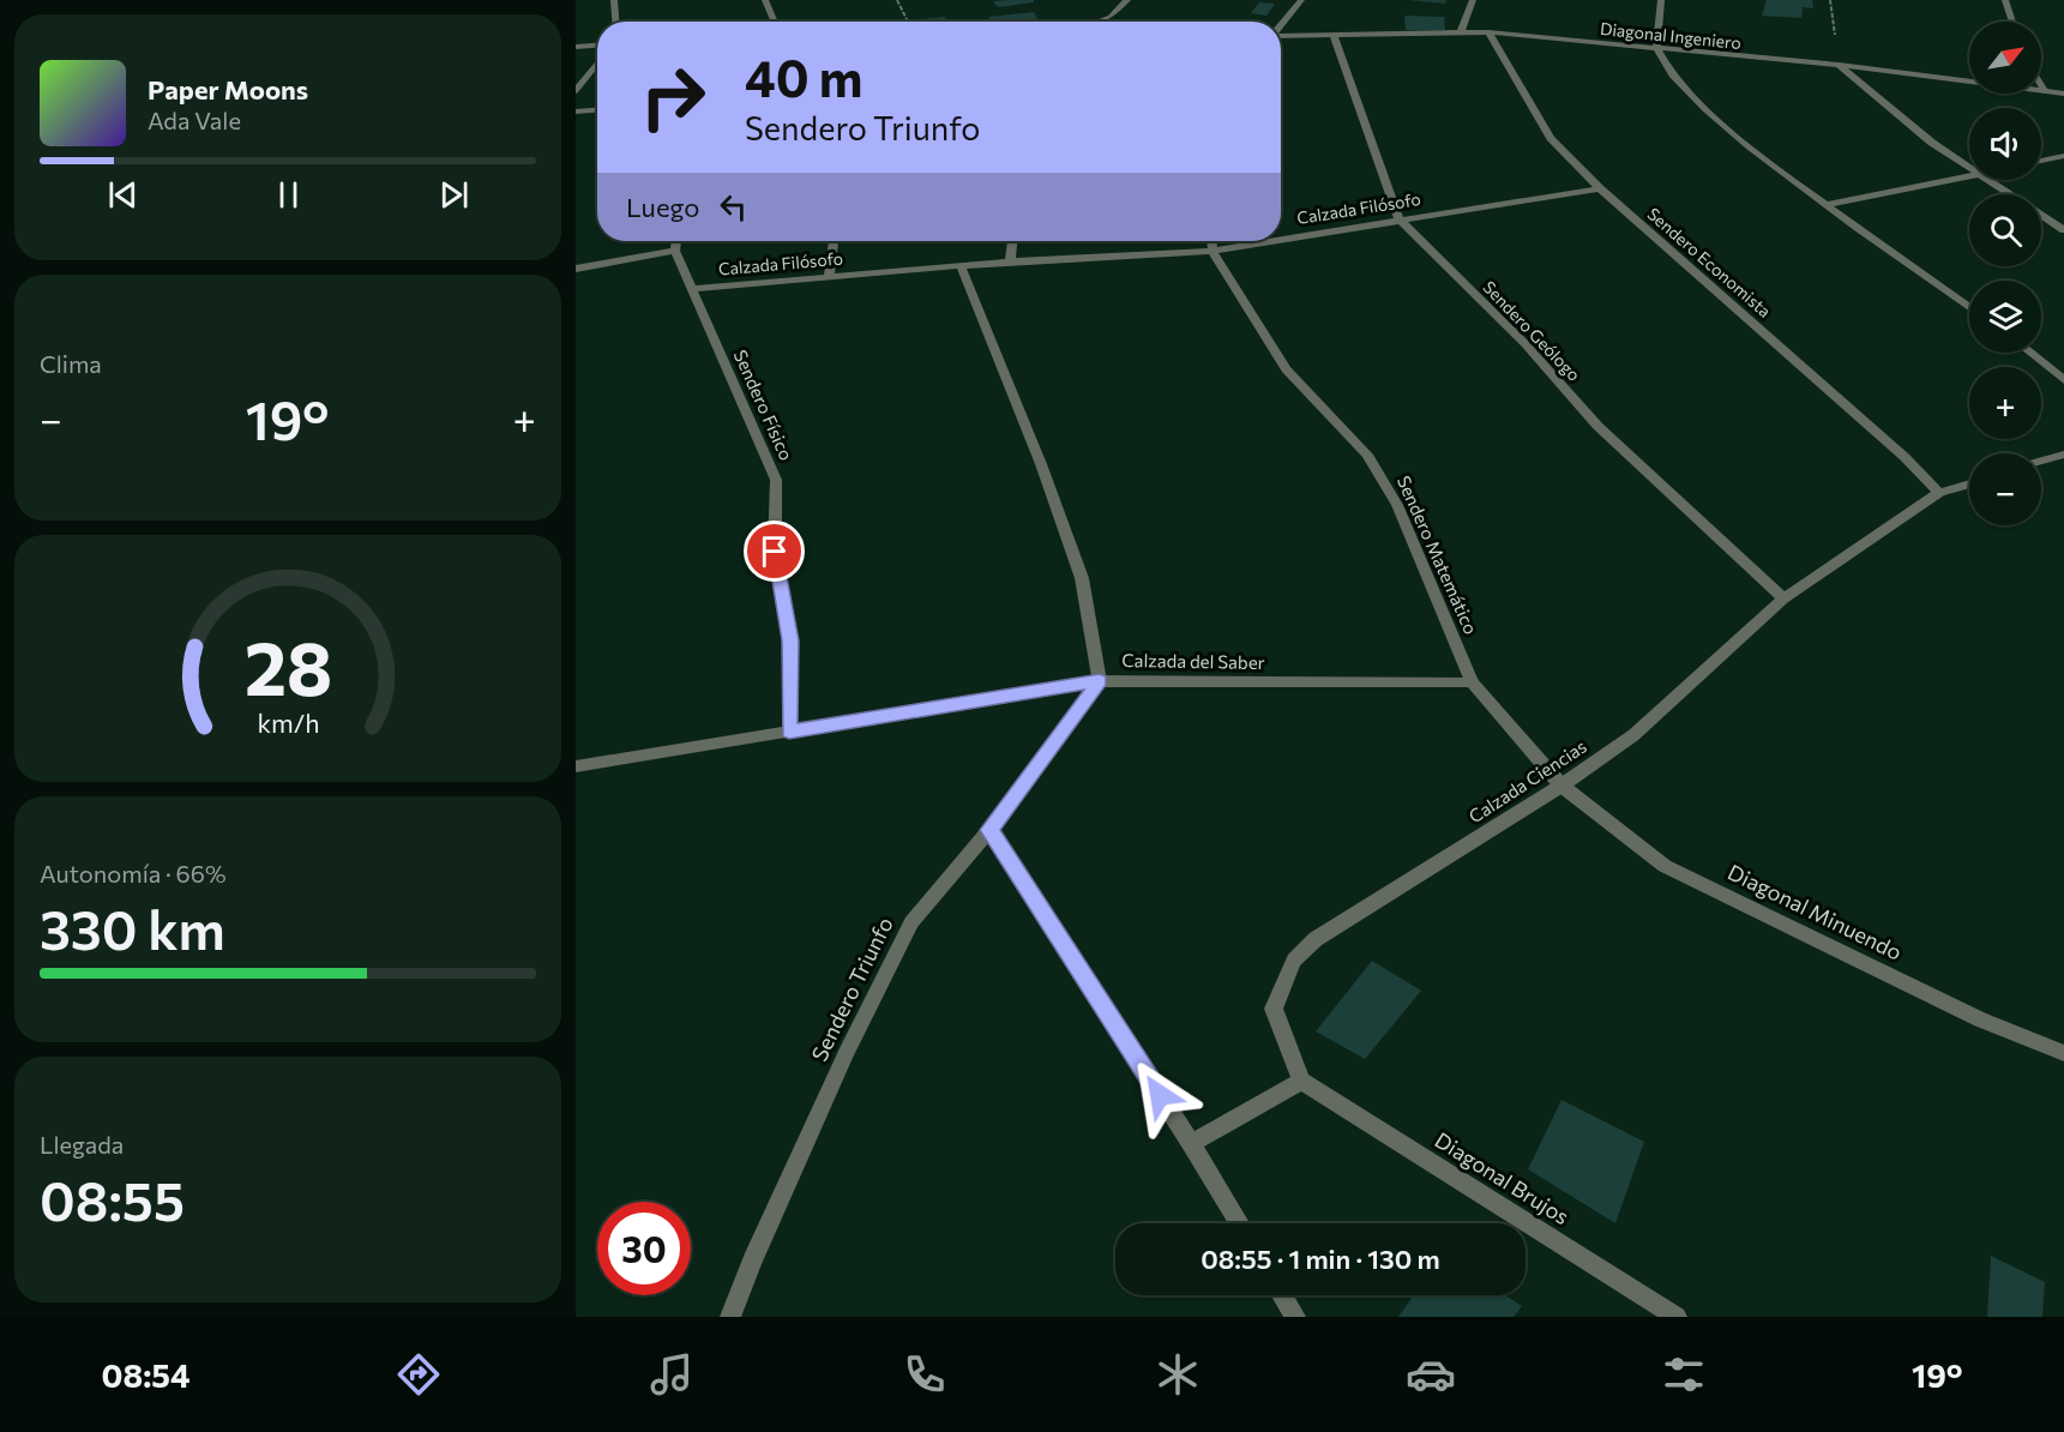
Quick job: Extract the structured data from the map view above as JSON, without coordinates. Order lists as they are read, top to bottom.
{
  "streets": {
    "street": [
      "Diagonal Ingeniero",
      "Calzada Filósofo",
      "Sendero Economista",
      "Sendero Geólogo",
      "Sendero Físico",
      "Sendero Matemático",
      "Calzada del Saber",
      "Calzada Ciencias",
      "Diagonal Minuendo",
      "Sendero Triunfo",
      "Diagonal Brujos"
    ]
  },
  "crossings": [
    ["Diagonal Ingeniero", "Sendero Economista"],
    ["Diagonal Ingeniero", "Sendero Geólogo"],
    ["Calzada Filósofo", "Sendero Economista"],
    ["Calzada Filósofo", "Sendero Geólogo"],
    ["Calzada Filósofo", "Sendero Físico"],
    ["Calzada Filósofo", "Sendero Matemático"],
    ["Sendero Economista", "Calzada Ciencias"],
    ["Sendero Geólogo", "Calzada Ciencias"],
    ["Sendero Físico", "Calzada del Saber"],
    ["Sendero Matemático", "Calzada del Saber"],
    ["Sendero Matemático", "Calzada Ciencias"],
    ["Sendero Matemático", "Diagonal Minuendo"],
    ["Calzada del Saber", "Sendero Triunfo"],
    ["Calzada Ciencias", "Diagonal Minuendo"],
    ["Calzada Ciencias", "Diagonal Brujos"]
  ],
  "north": "top right",
  "page": {
    "map_buttons": ["+", "−"],
    "turn": ["40 m", "Sendero Triunfo"],
    "song": ["Paper Moons", "Ada Vale"],
    "then": "Luego",
    "tile": [
      "Clima",
      ["Autonomía · 66%", "330 km"],
      ["Llegada", "08:55"]
    ],
    "heat": ["−", "19°", "+"],
    "limit": "30",
    "trip": "08:55 · 1 min · 130 m",
    "tabs": ["08:54", "19°"],
    "gauge": ["28", "km/h"]
  }
}
